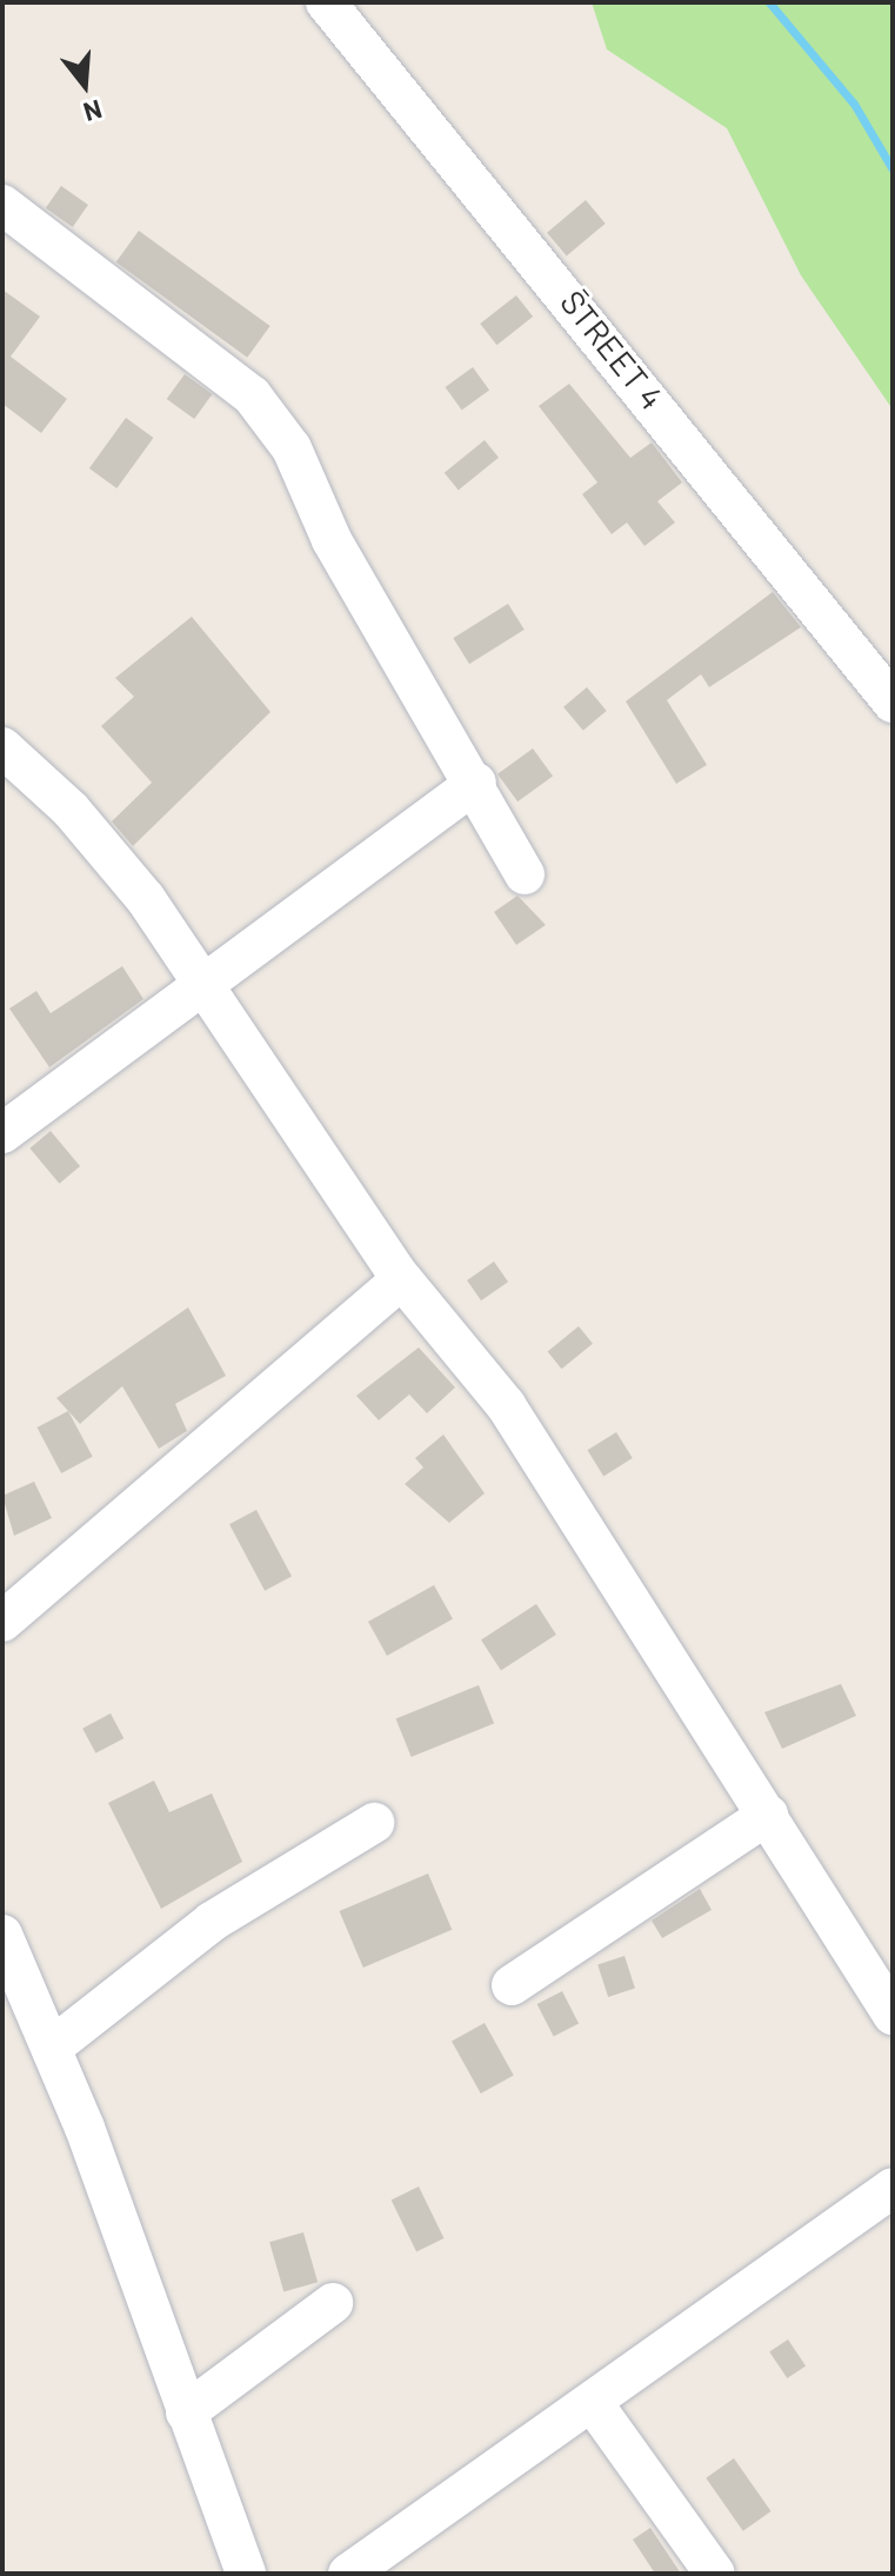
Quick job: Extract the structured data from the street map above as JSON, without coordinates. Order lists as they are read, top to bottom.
{
  "streets": {
    "street": ["S̄TREET 4"]
  },
  "north": "bottom"
}
